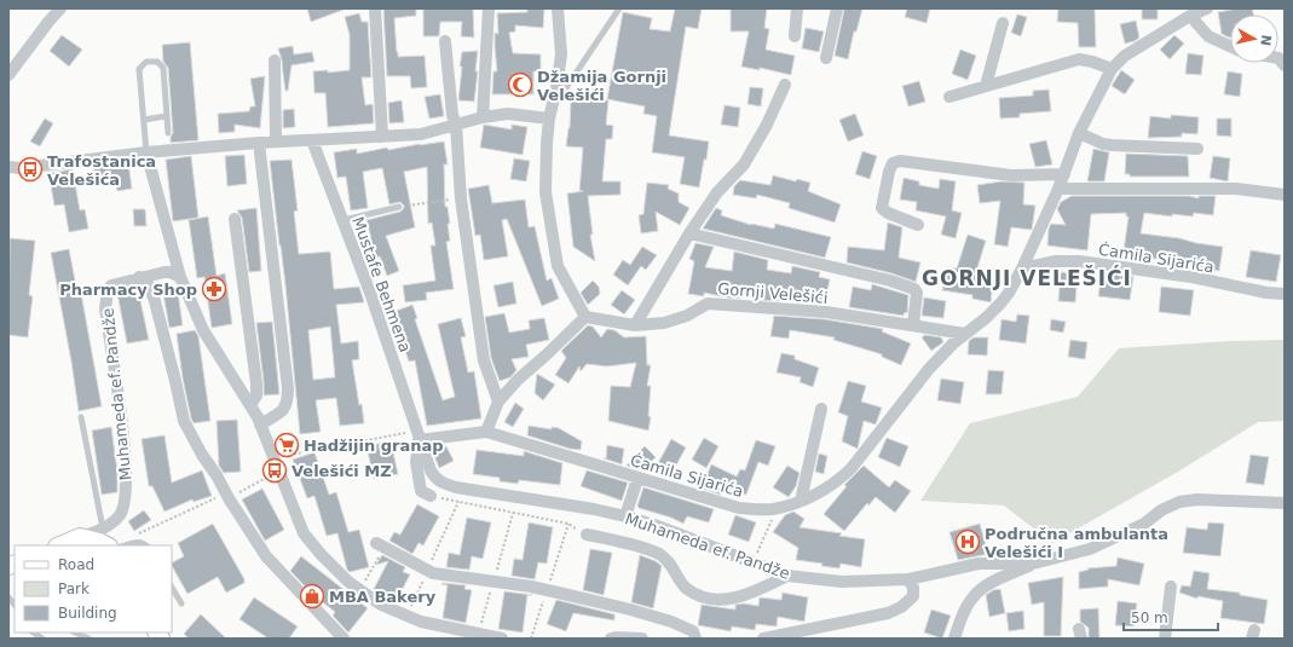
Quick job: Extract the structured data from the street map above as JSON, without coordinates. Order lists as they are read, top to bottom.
{
  "streets": {
    "street": [
      "Ćamila Sijarića",
      "Mustafe Behmena",
      "Gornji Velešići",
      "Muhameda ef. Pandže"
    ]
  },
  "crossings": [
    ["Ćamila Sijarića", "Mustafe Behmena"],
    ["Ćamila Sijarića", "Gornji Velešići"],
    ["Ćamila Sijarića", "Muhameda ef. Pandže"],
    ["Mustafe Behmena", "Muhameda ef. Pandže"]
  ],
  "districts": ["GORNJI VELEŠIĆI"],
  "places": {
    "mosque": ["Džamija Gornji Velešići"],
    "bus stop": ["Trafostanica Velešića", "Velešići MZ"],
    "pharmacy": ["Pharmacy Shop"],
    "supermarket": ["Hadžijin granap"],
    "hospital": ["Područna ambulanta Velešići I"],
    "shop": ["MBA Bakery"]
  },
  "legend": ["Road", "Park", "Building"],
  "scale_bar": "50 m",
  "north": "right"
}
